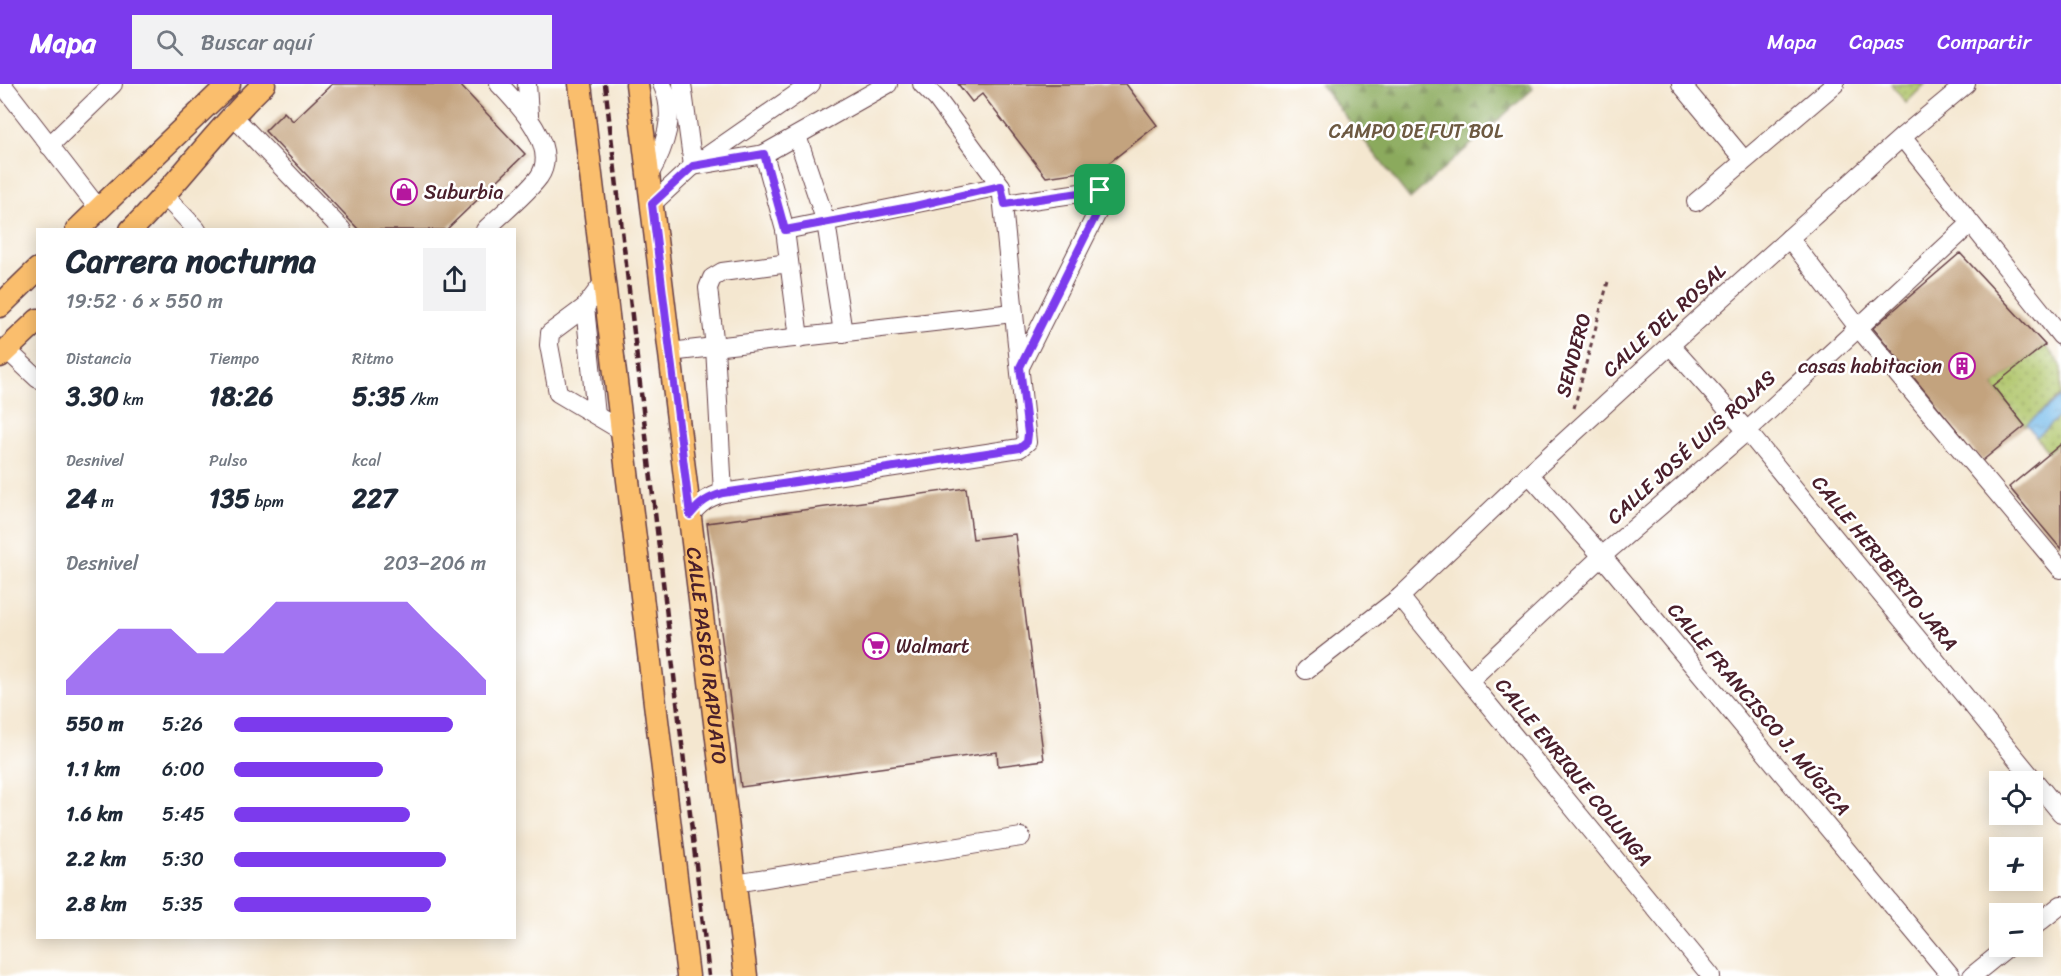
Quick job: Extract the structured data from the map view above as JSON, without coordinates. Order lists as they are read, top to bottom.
{
  "streets": {
    "main road": ["CALLE PASEO IRAPUATO"],
    "street": [
      "CALLE DEL ROSAL",
      "CALLE JOSÉ LUIS ROJAS",
      "CALLE HERIBERTO JARA",
      "CALLE FRANCISCO J. MÚGICA",
      "CALLE ENRIQUE COLUNGA"
    ],
    "path": ["SENDERO"]
  },
  "crossings": [
    ["CALLE DEL ROSAL", "SENDERO"],
    ["CALLE DEL ROSAL", "CALLE HERIBERTO JARA"],
    ["CALLE DEL ROSAL", "CALLE FRANCISCO J. MÚGICA"],
    ["CALLE DEL ROSAL", "CALLE ENRIQUE COLUNGA"],
    ["CALLE JOSÉ LUIS ROJAS", "CALLE HERIBERTO JARA"],
    ["CALLE JOSÉ LUIS ROJAS", "CALLE FRANCISCO J. MÚGICA"],
    ["CALLE JOSÉ LUIS ROJAS", "CALLE ENRIQUE COLUNGA"]
  ],
  "parks": ["CAMPO DE FUT BOL"],
  "places": {
    "shop": ["Suburbia"],
    "building": ["casas habitacion"],
    "supermarket": ["Walmart"]
  },
  "page": {
    "header": "Mapa",
    "search": "Buscar aquí",
    "nav": ["Mapa", "Capas", "Compartir"],
    "heading": ["Carrera nocturna", "19:52 · 6 × 550 m"],
    "stats": [
      ["Distancia", "3.30 km"],
      ["Tiempo", "18:26"],
      ["Ritmo", "5:35 /km"],
      ["Desnivel", "24 m"],
      ["Pulso", "135 bpm"],
      ["kcal", "227"]
    ],
    "chart": ["Desnivel", "203–206 m"],
    "list": [
      {
        "name": "550 m",
        "note": "5:26"
      },
      {
        "name": "1.1 km",
        "note": "6:00"
      },
      {
        "name": "1.6 km",
        "note": "5:45"
      },
      {
        "name": "2.2 km",
        "note": "5:30"
      },
      {
        "name": "2.8 km",
        "note": "5:35"
      }
    ],
    "map_buttons": ["+", "−"]
  }
}
